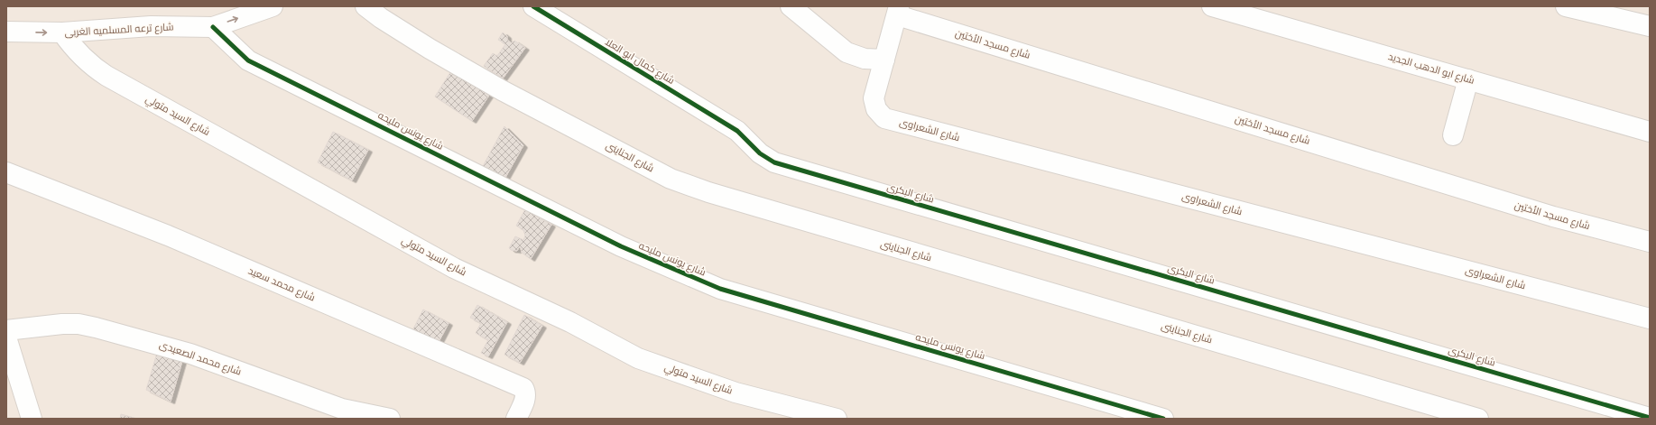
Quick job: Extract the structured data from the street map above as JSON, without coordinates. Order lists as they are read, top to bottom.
{
  "streets": {
    "street": [
      "شارع ترعه المسلميه الغربى",
      "شارع مسجد الأختين",
      "شارع كمال ابو العلا",
      "شارع ابو الدهب الجديد",
      "شارع السيد متولي",
      "شارع الشعراوى",
      "شارع يونس مليحه",
      "شارع الجناينى",
      "شارع البكرى",
      "شارع محمد سعيد",
      "شارع محمد الصعيدى"
    ]
  },
  "crossings": [
    ["شارع ترعه المسلميه الغربى", "شارع السيد متولي"],
    ["شارع ترعه المسلميه الغربى", "شارع يونس مليحه"],
    ["شارع مسجد الأختين", "شارع الشعراوى"],
    ["شارع كمال ابو العلا", "شارع البكرى"]
  ],
  "one_way": ["شارع ترعه المسلميه الغربى"]
}
